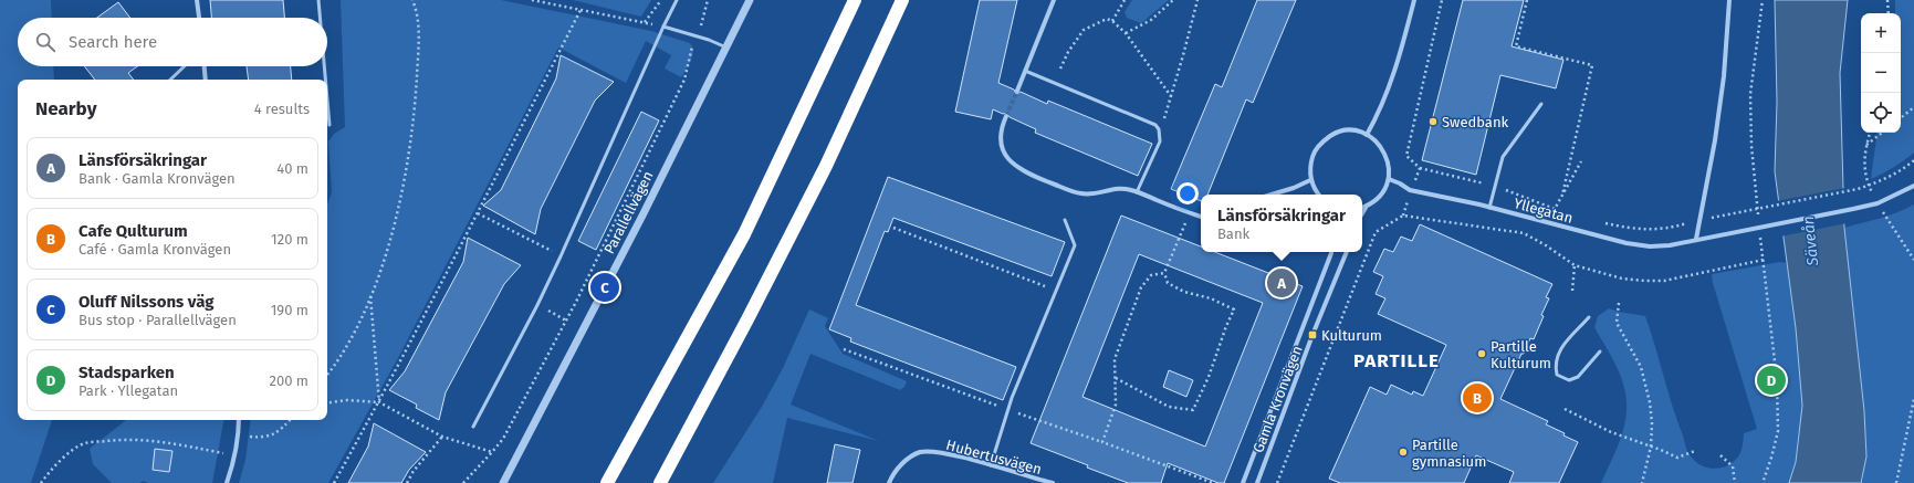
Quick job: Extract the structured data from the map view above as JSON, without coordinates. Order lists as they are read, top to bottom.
{
  "streets": {
    "street": [
      "Yllegatan",
      "Parallellvägen",
      "Gamla Kronvägen",
      "Hubertusvägen"
    ]
  },
  "districts": ["PARTILLE"],
  "water": ["Säveån"],
  "places": {
    "other": ["Swedbank", "Partille Kulturum", "Partille gymnasium"],
    "transit": ["Kulturum"]
  },
  "page": {
    "map_buttons": ["+", "−"],
    "search": "Search here",
    "heading": ["Nearby", "4 results"],
    "list": [
      {
        "mark": "A",
        "name": "Länsförsäkringar",
        "note": "Bank · Gamla Kronvägen",
        "value": "40 m"
      },
      {
        "mark": "B",
        "name": "Cafe Qulturum",
        "note": "Café · Gamla Kronvägen",
        "value": "120 m"
      },
      {
        "mark": "C",
        "name": "Oluff Nilssons väg",
        "note": "Bus stop · Parallellvägen",
        "value": "190 m"
      },
      {
        "mark": "D",
        "name": "Stadsparken",
        "note": "Park · Yllegatan",
        "value": "200 m"
      }
    ],
    "popup": ["Länsförsäkringar", "Bank"],
    "pins": [
      "A",
      "C",
      "D",
      "B"
    ]
  }
}
